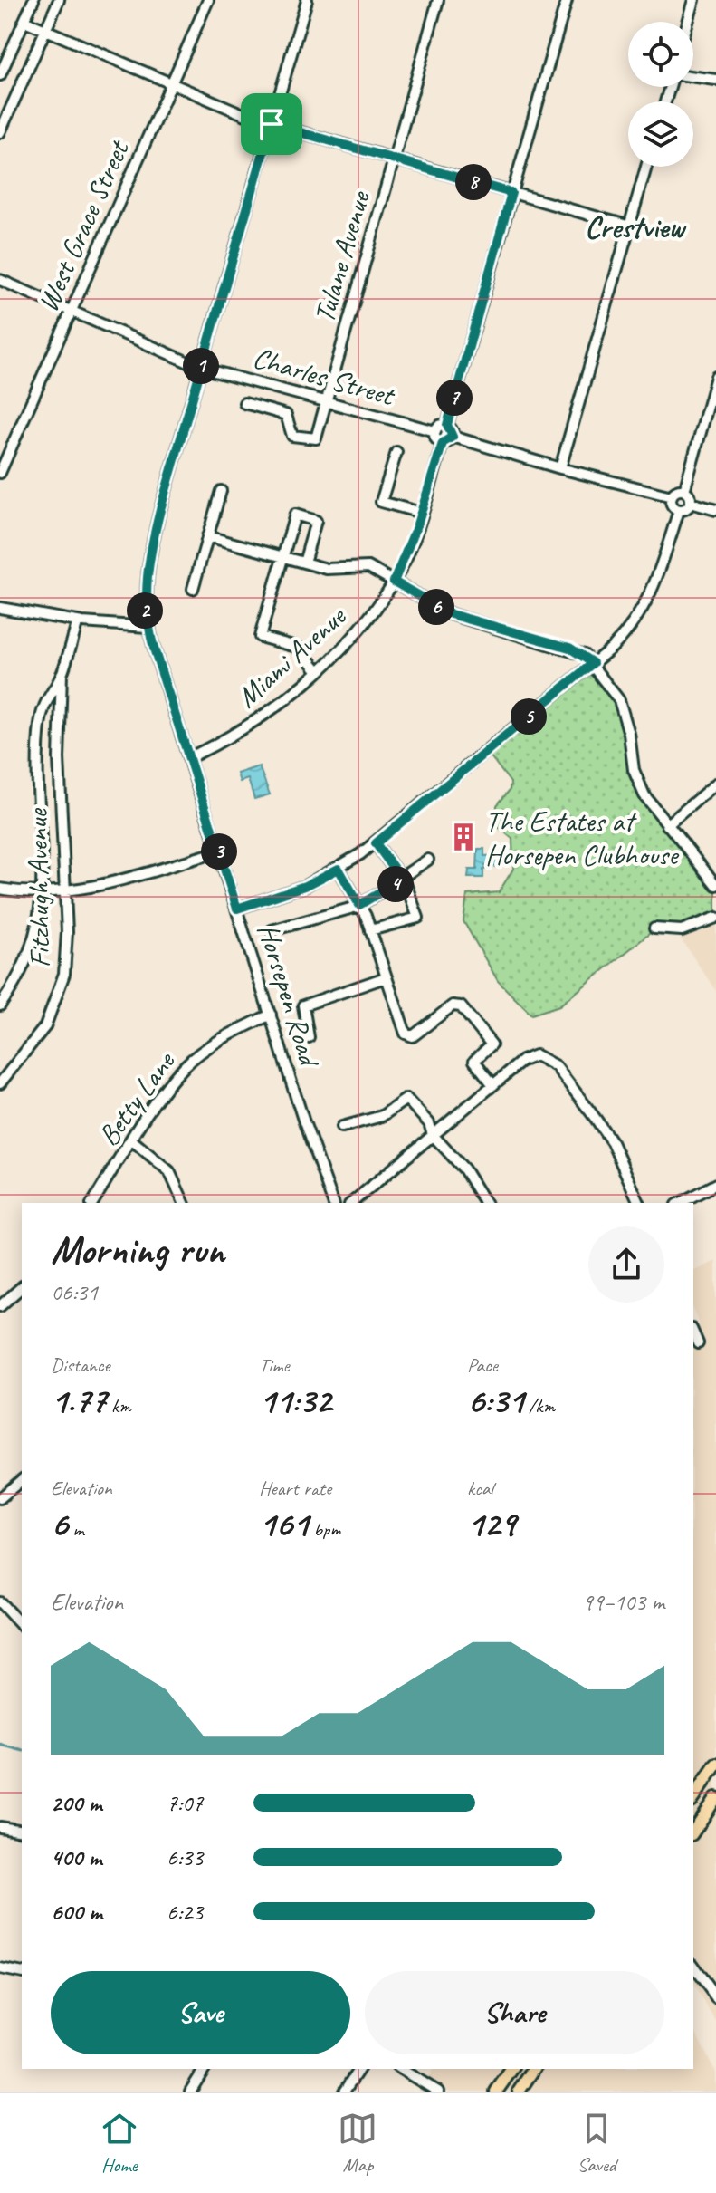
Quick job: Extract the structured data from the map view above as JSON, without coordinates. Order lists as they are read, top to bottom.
{
  "streets": {
    "street": [
      "West Grace Street",
      "Tulane Avenue",
      "Charles Street",
      "Miami Avenue",
      "Fitzhugh Avenue",
      "Horsepen Road",
      "Betty Lane"
    ]
  },
  "crossings": [
    ["West Grace Street", "Charles Street"],
    ["Tulane Avenue", "Charles Street"],
    ["Charles Street", "Miami Avenue"],
    ["Charles Street", "Horsepen Road"],
    ["Miami Avenue", "Horsepen Road"],
    ["Horsepen Road", "Betty Lane"]
  ],
  "districts": ["Crestview"],
  "places": {
    "building": ["The Estates at Horsepen Clubhouse"]
  },
  "page": {
    "pins": [
      "8",
      "1",
      "7",
      "6",
      "2",
      "5",
      "3",
      "4"
    ],
    "heading": ["Morning run", "06:31"],
    "stats": [
      ["Distance", "1.77 km"],
      ["Time", "11:32"],
      ["Pace", "6:31 /km"],
      ["Elevation", "6 m"],
      ["Heart rate", "161 bpm"],
      ["kcal", "129"]
    ],
    "chart": ["Elevation", "99–103 m"],
    "list": [
      {
        "name": "200 m",
        "note": "7:07"
      },
      {
        "name": "400 m",
        "note": "6:33"
      },
      {
        "name": "600 m",
        "note": "6:23"
      }
    ],
    "buttons": ["Save", "Share"],
    "tabs": ["Home", "Map", "Saved"]
  }
}
